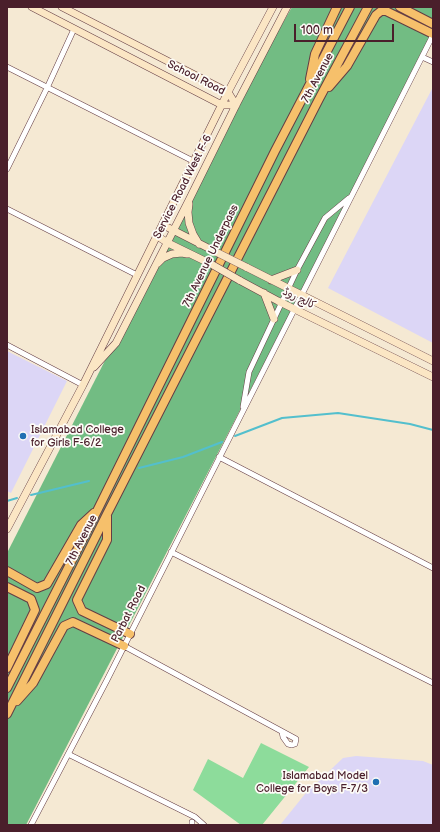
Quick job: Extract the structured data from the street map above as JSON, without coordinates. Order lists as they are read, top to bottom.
{
  "streets": {
    "main road": ["7th Avenue", "7th Avenue Underpass"],
    "street": [
      "School Road",
      "Service Road West F-6",
      "کالج روڈ",
      "Parbat Road"
    ]
  },
  "crossings": [
    ["School Road", "Service Road West F-6"],
    ["7th Avenue", "7th Avenue Underpass"],
    ["Service Road West F-6", "کالج روڈ"],
    ["کالج روڈ", "Parbat Road"]
  ],
  "places": ["Islamabad College for Girls F-6/2", "Islamabad Model College for Boys F-7/3"],
  "scale_bar": "100 m"
}
